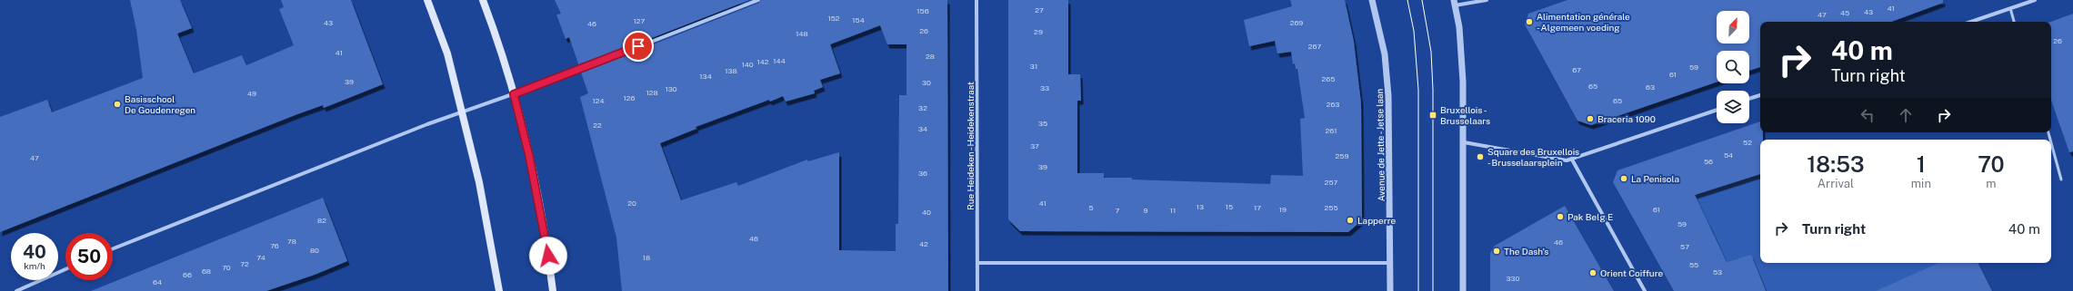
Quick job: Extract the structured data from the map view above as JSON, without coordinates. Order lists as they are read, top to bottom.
{
  "streets": {
    "street": ["Avenue de Jette - Jetse laan", "Rue Heideken - Heidekenstraat"]
  },
  "places": {
    "other": [
      "Alimentation générale - Algemeen voeding",
      "Basisschool De Goudenregen",
      "Braceria 1090",
      "Square des Bruxellois - Brusselaarsplein",
      "La Penisola",
      "Pak Belg E",
      "Lapperre",
      "The Dash's",
      "Orient Coiffure"
    ],
    "transit": ["Bruxellois - Brusselaars"]
  },
  "house_numbers": [
    "41",
    "27",
    "156",
    "43",
    "45",
    "47",
    "152",
    "154",
    "127",
    "43",
    "269",
    "46",
    "26",
    "29",
    "148",
    "26",
    "267",
    "41",
    "28",
    "144",
    "142",
    "140",
    "31",
    "59",
    "67",
    "138",
    "61",
    "134",
    "265",
    "39",
    "30",
    "65",
    "63",
    "33",
    "130",
    "128",
    "49",
    "126",
    "124",
    "65",
    "263",
    "32",
    "35",
    "22",
    "34",
    "261",
    "52",
    "37",
    "54",
    "259",
    "47",
    "56",
    "39",
    "36",
    "257",
    "20",
    "41",
    "13",
    "15",
    "5",
    "17",
    "255",
    "19",
    "61",
    "7",
    "9",
    "11",
    "40",
    "82",
    "59",
    "46",
    "78",
    "46",
    "42",
    "76",
    "57",
    "80",
    "74",
    "18",
    "72",
    "55",
    "70",
    "68",
    "53",
    "66",
    "330",
    "64"
  ],
  "north": "top right",
  "page": {
    "turn": ["40 m", "Turn right"],
    "eta": [
      "18:53",
      "Arrival",
      "1",
      "min",
      "70",
      "m"
    ],
    "list": [
      {
        "name": "Turn right",
        "value": "40 m"
      }
    ],
    "speed": "40 km/h",
    "limit": "50"
  }
}
